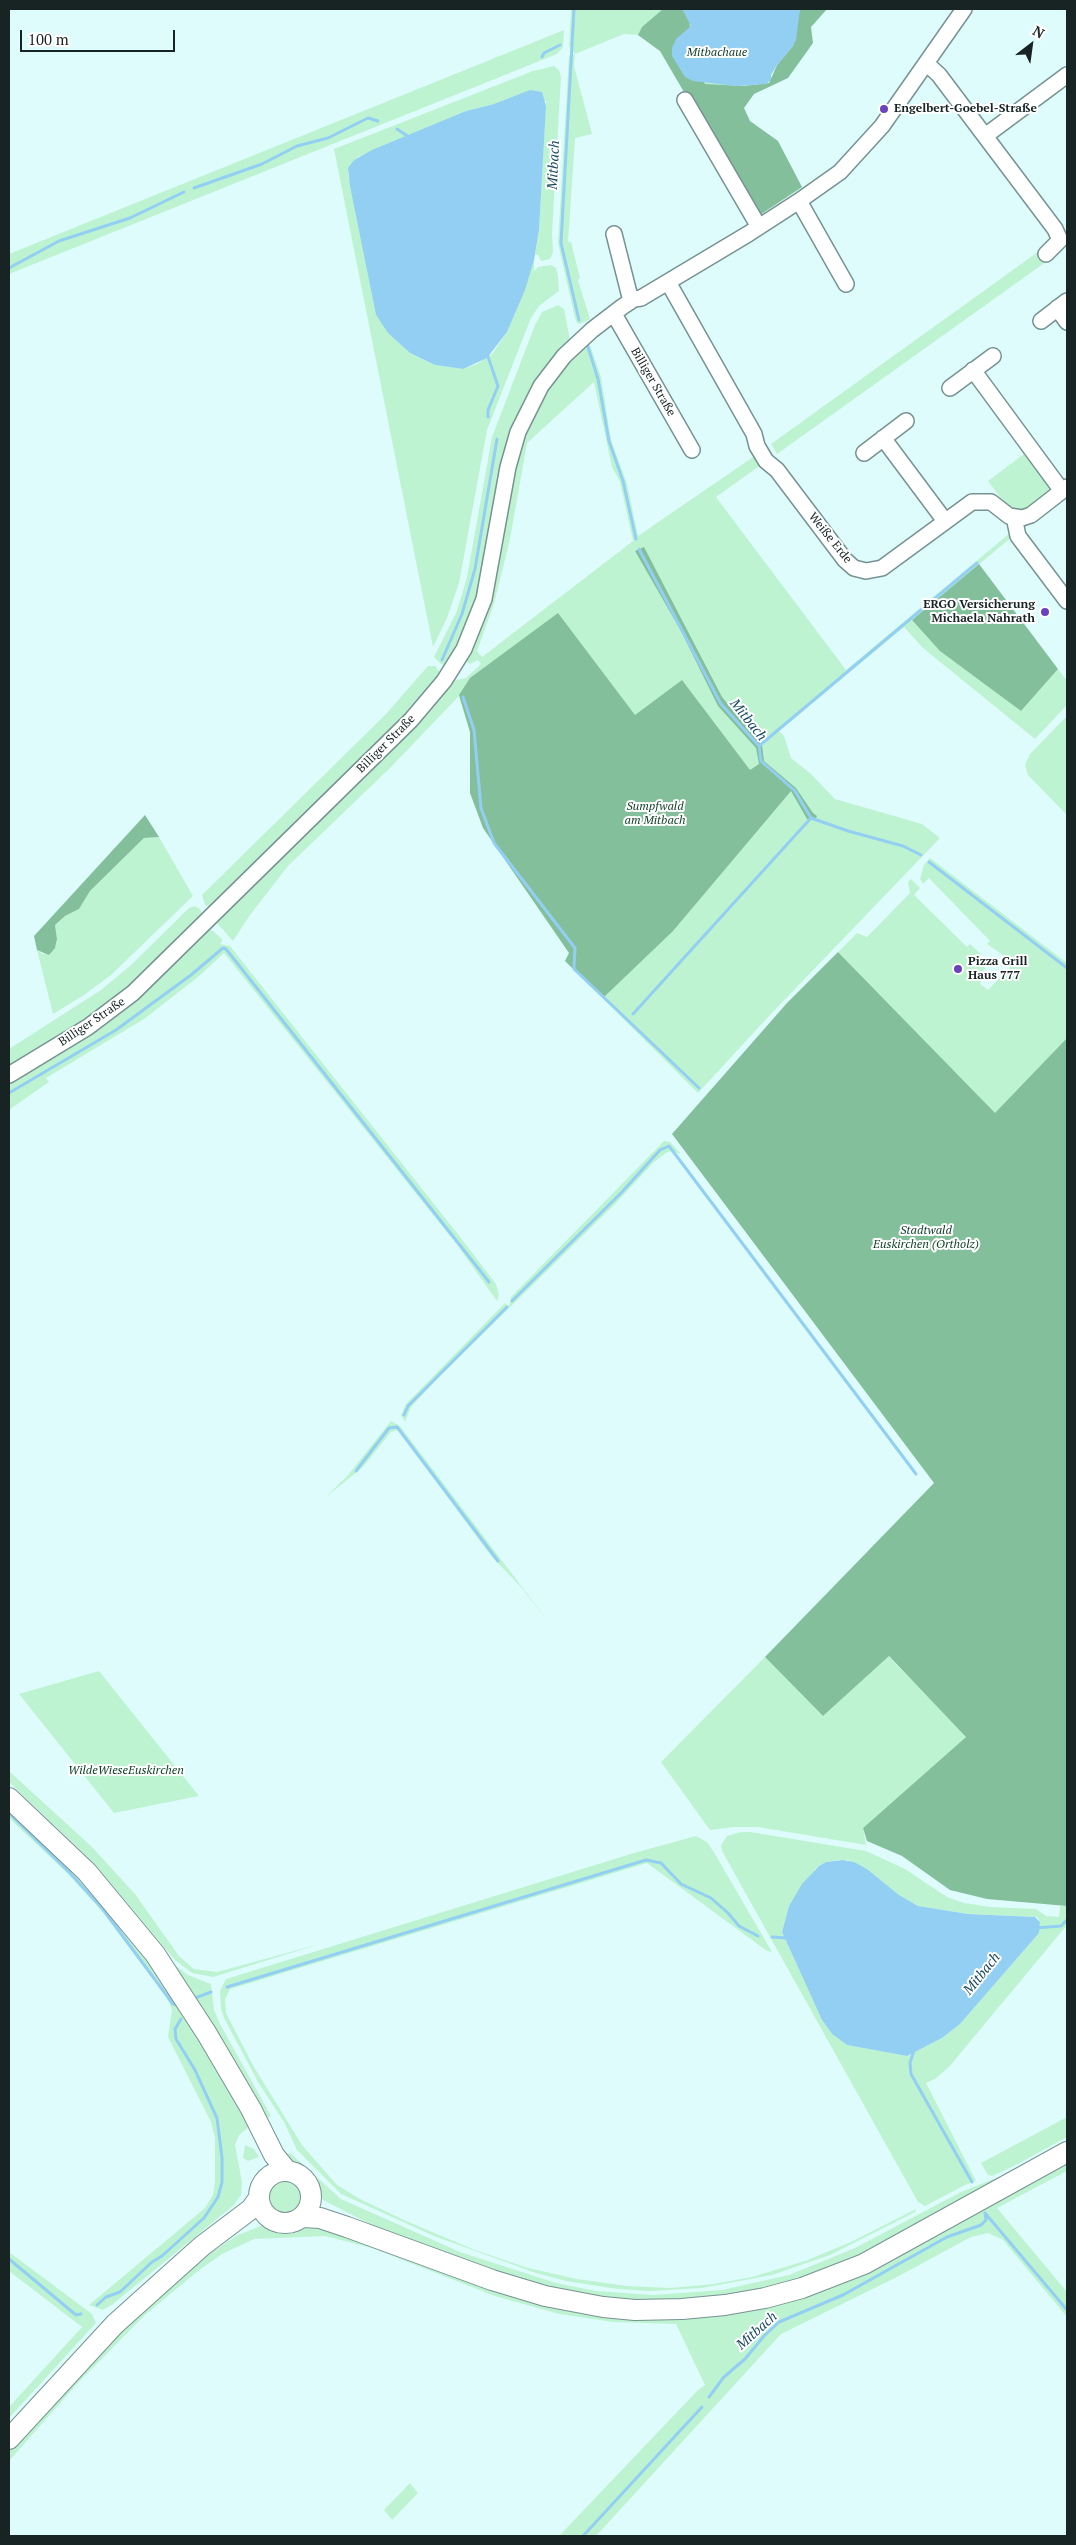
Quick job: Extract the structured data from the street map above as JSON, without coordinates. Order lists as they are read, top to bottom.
{
  "streets": {
    "street": ["Billiger Straße", "Weiße Erde"]
  },
  "crossings": [
    ["Billiger Straße", "Weiße Erde"]
  ],
  "water": ["Mitbach"],
  "parks": [
    "Mitbachaue",
    "Sumpfwald am Mitbach",
    "Stadtwald Euskirchen (Ortholz)",
    "WildeWieseEuskirchen"
  ],
  "places": ["Engelbert-Goebel-Straße", "ERGO Versicherung Michaela Nahrath", "Pizza Grill Haus 777"],
  "scale_bar": "100 m",
  "north": "top right"
}
